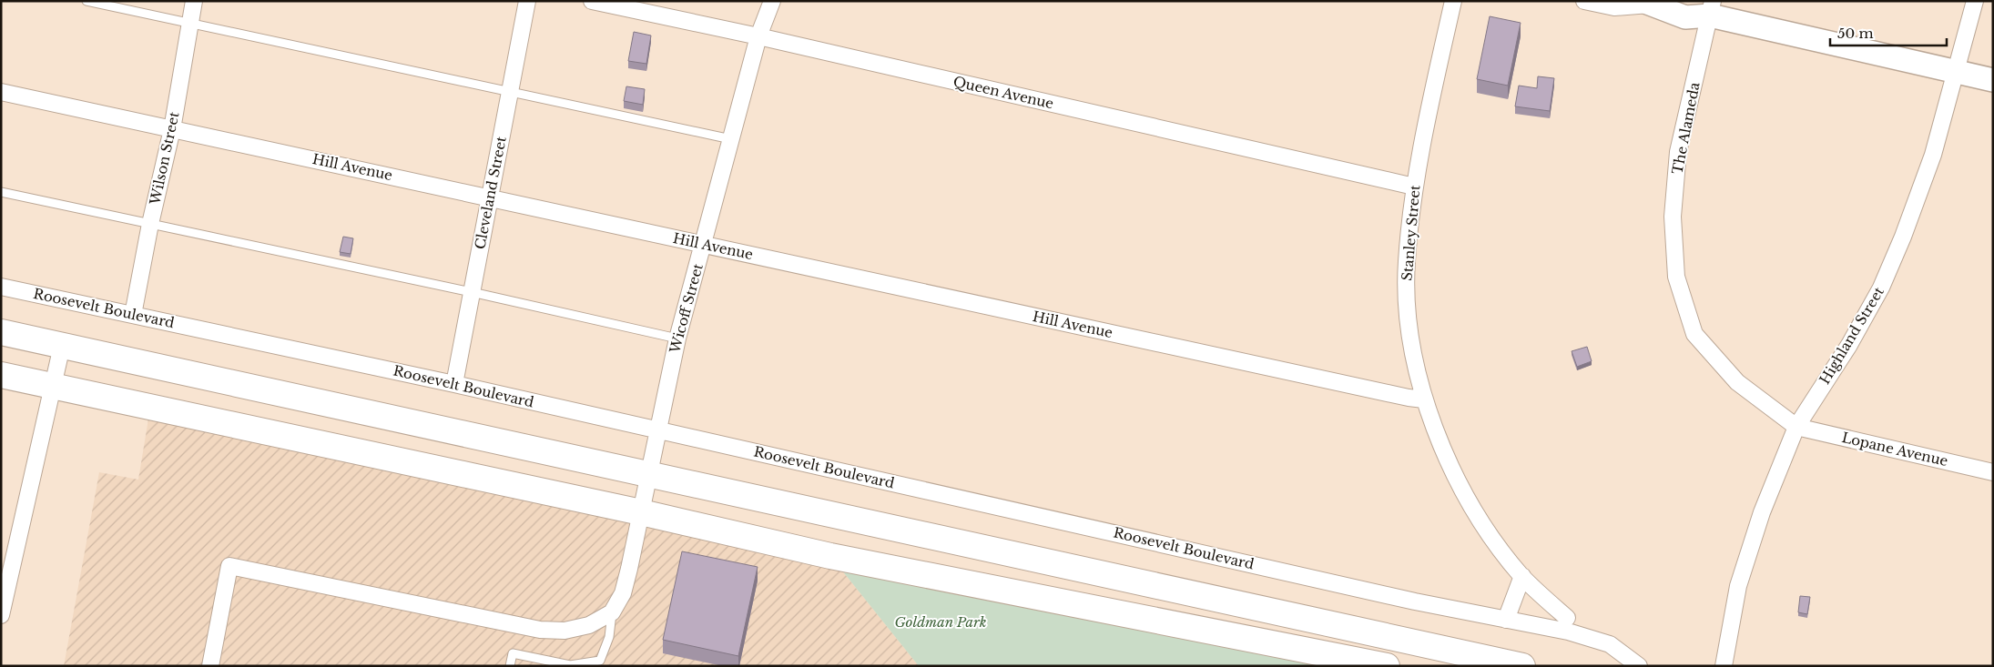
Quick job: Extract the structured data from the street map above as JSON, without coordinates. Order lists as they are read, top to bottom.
{
  "streets": {
    "street": [
      "Queen Avenue",
      "The Alameda",
      "Wilson Street",
      "Hill Avenue",
      "Cleveland Street",
      "Stanley Street",
      "Roosevelt Boulevard",
      "Wicoff Street",
      "Highland Street",
      "Lopane Avenue"
    ]
  },
  "crossings": [
    ["Queen Avenue", "Stanley Street"],
    ["Queen Avenue", "Wicoff Street"],
    ["The Alameda", "Highland Street"],
    ["The Alameda", "Lopane Avenue"],
    ["Wilson Street", "Hill Avenue"],
    ["Wilson Street", "Roosevelt Boulevard"],
    ["Hill Avenue", "Cleveland Street"],
    ["Hill Avenue", "Stanley Street"],
    ["Hill Avenue", "Wicoff Street"],
    ["Cleveland Street", "Roosevelt Boulevard"],
    ["Roosevelt Boulevard", "Wicoff Street"],
    ["Highland Street", "Lopane Avenue"]
  ],
  "parks": ["Goldman Park"],
  "scale_bar": "50 m"
}
